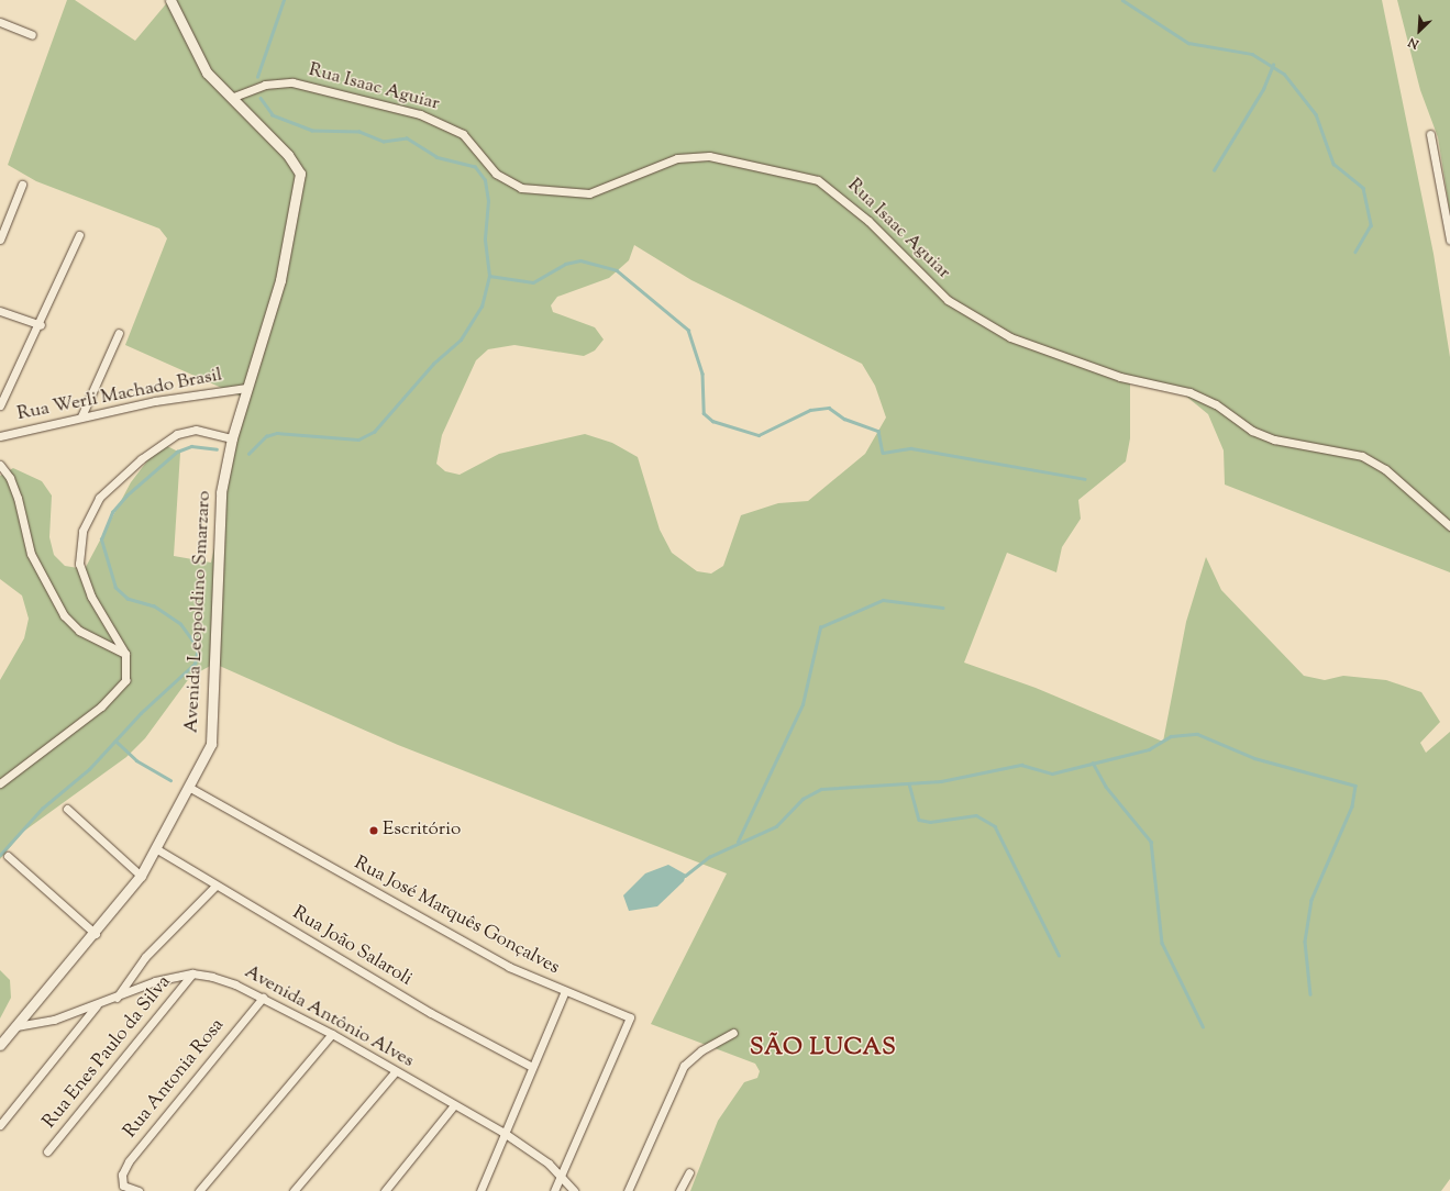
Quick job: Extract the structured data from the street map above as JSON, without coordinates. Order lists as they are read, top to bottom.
{
  "streets": {
    "street": [
      "Rua Isaac Aguiar",
      "Rua Werli Machado Brasil",
      "Avenida Leopoldino Smarzaro",
      "Rua José Marquês Gonçalves",
      "Rua João Salaroli",
      "Avenida Antônio Alves",
      "Rua Enes Paulo da Silva",
      "Rua Antonia Rosa"
    ]
  },
  "crossings": [
    ["Rua Isaac Aguiar", "Avenida Leopoldino Smarzaro"],
    ["Rua Werli Machado Brasil", "Avenida Leopoldino Smarzaro"],
    ["Avenida Leopoldino Smarzaro", "Rua José Marquês Gonçalves"],
    ["Avenida Leopoldino Smarzaro", "Rua João Salaroli"],
    ["Avenida Leopoldino Smarzaro", "Avenida Antônio Alves"],
    ["Rua José Marquês Gonçalves", "Avenida Antônio Alves"],
    ["Avenida Antônio Alves", "Rua Enes Paulo da Silva"],
    ["Avenida Antônio Alves", "Rua Antonia Rosa"]
  ],
  "districts": ["SÃO LUCAS"],
  "places": ["Escritório"],
  "north": "bottom left"
}
